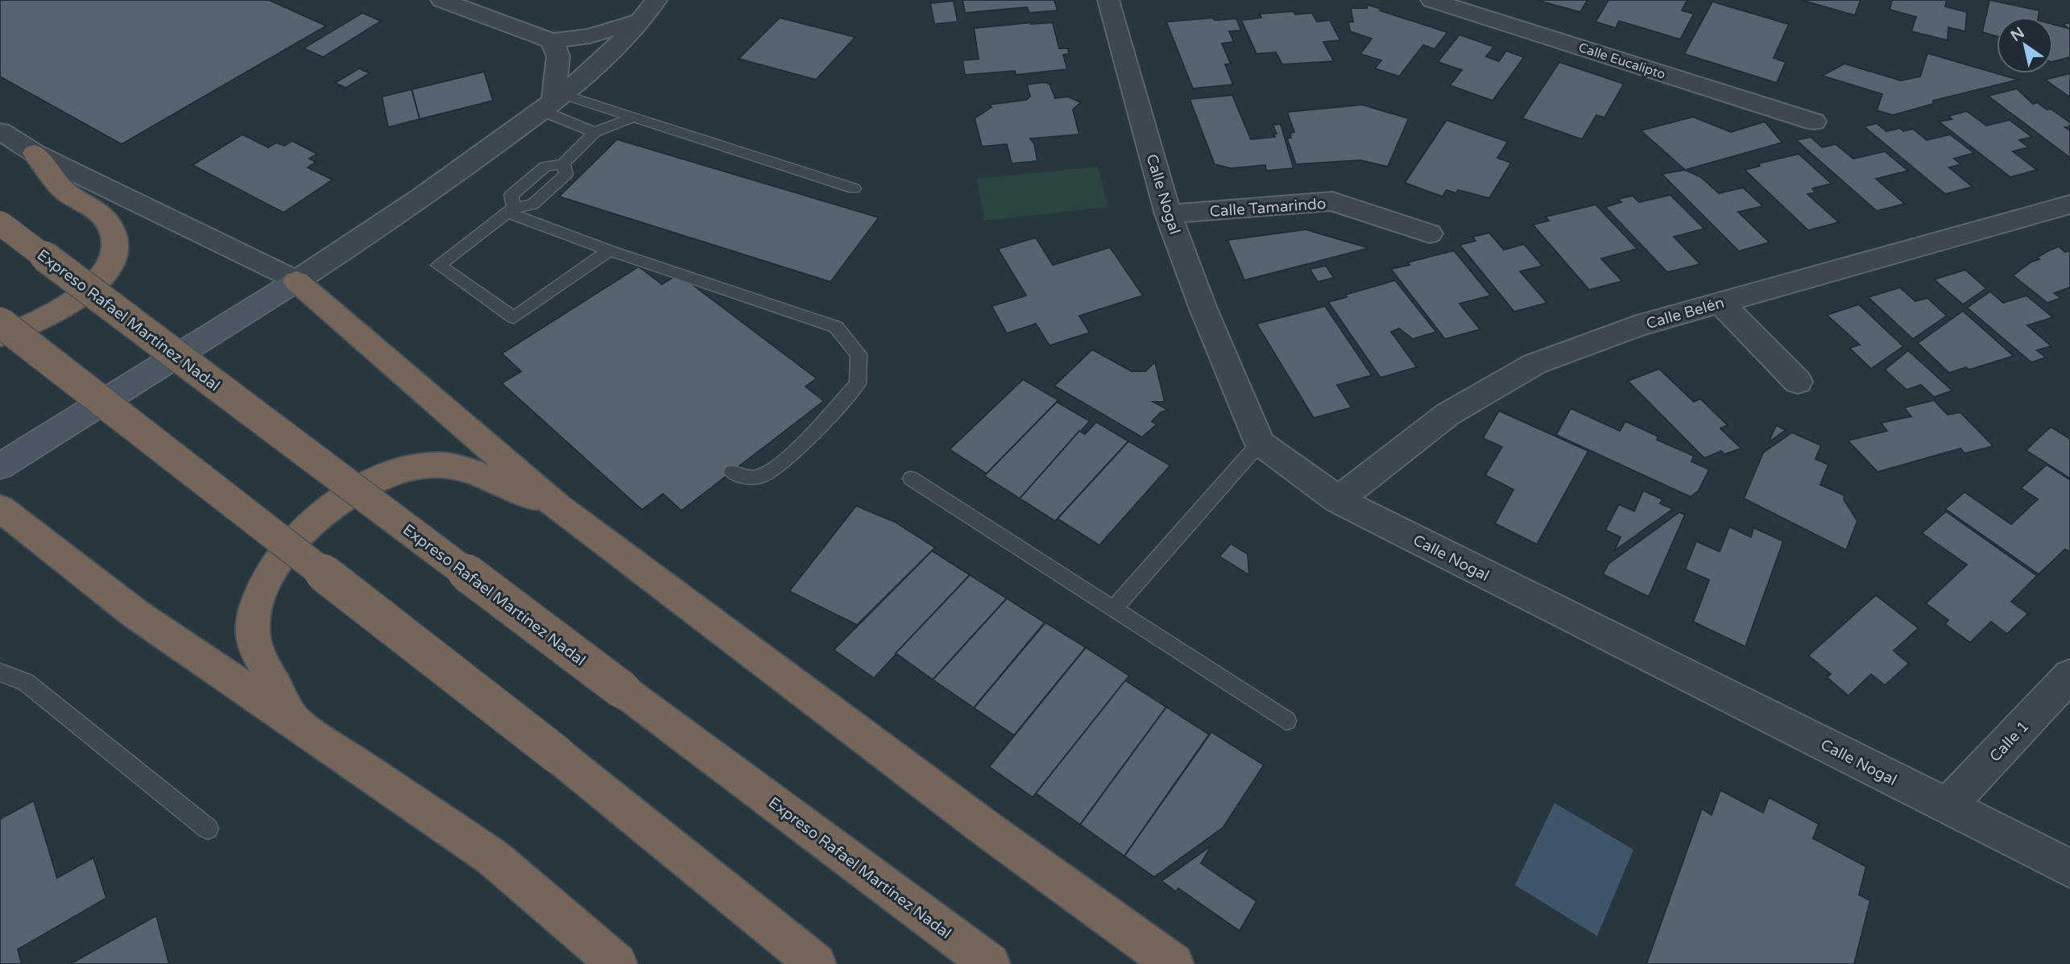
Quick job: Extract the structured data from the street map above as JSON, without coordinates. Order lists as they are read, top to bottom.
{
  "streets": {
    "highway": ["Expreso Rafael Martínez Nadal"],
    "street": [
      "Calle Eucalipto",
      "Calle Nogal",
      "Calle Tamarindo",
      "Calle Belén",
      "Calle 1"
    ]
  },
  "crossings": [
    ["Calle Nogal", "Calle Tamarindo"],
    ["Calle Nogal", "Calle Belén"],
    ["Calle Nogal", "Calle 1"]
  ],
  "north": "top left"
}
